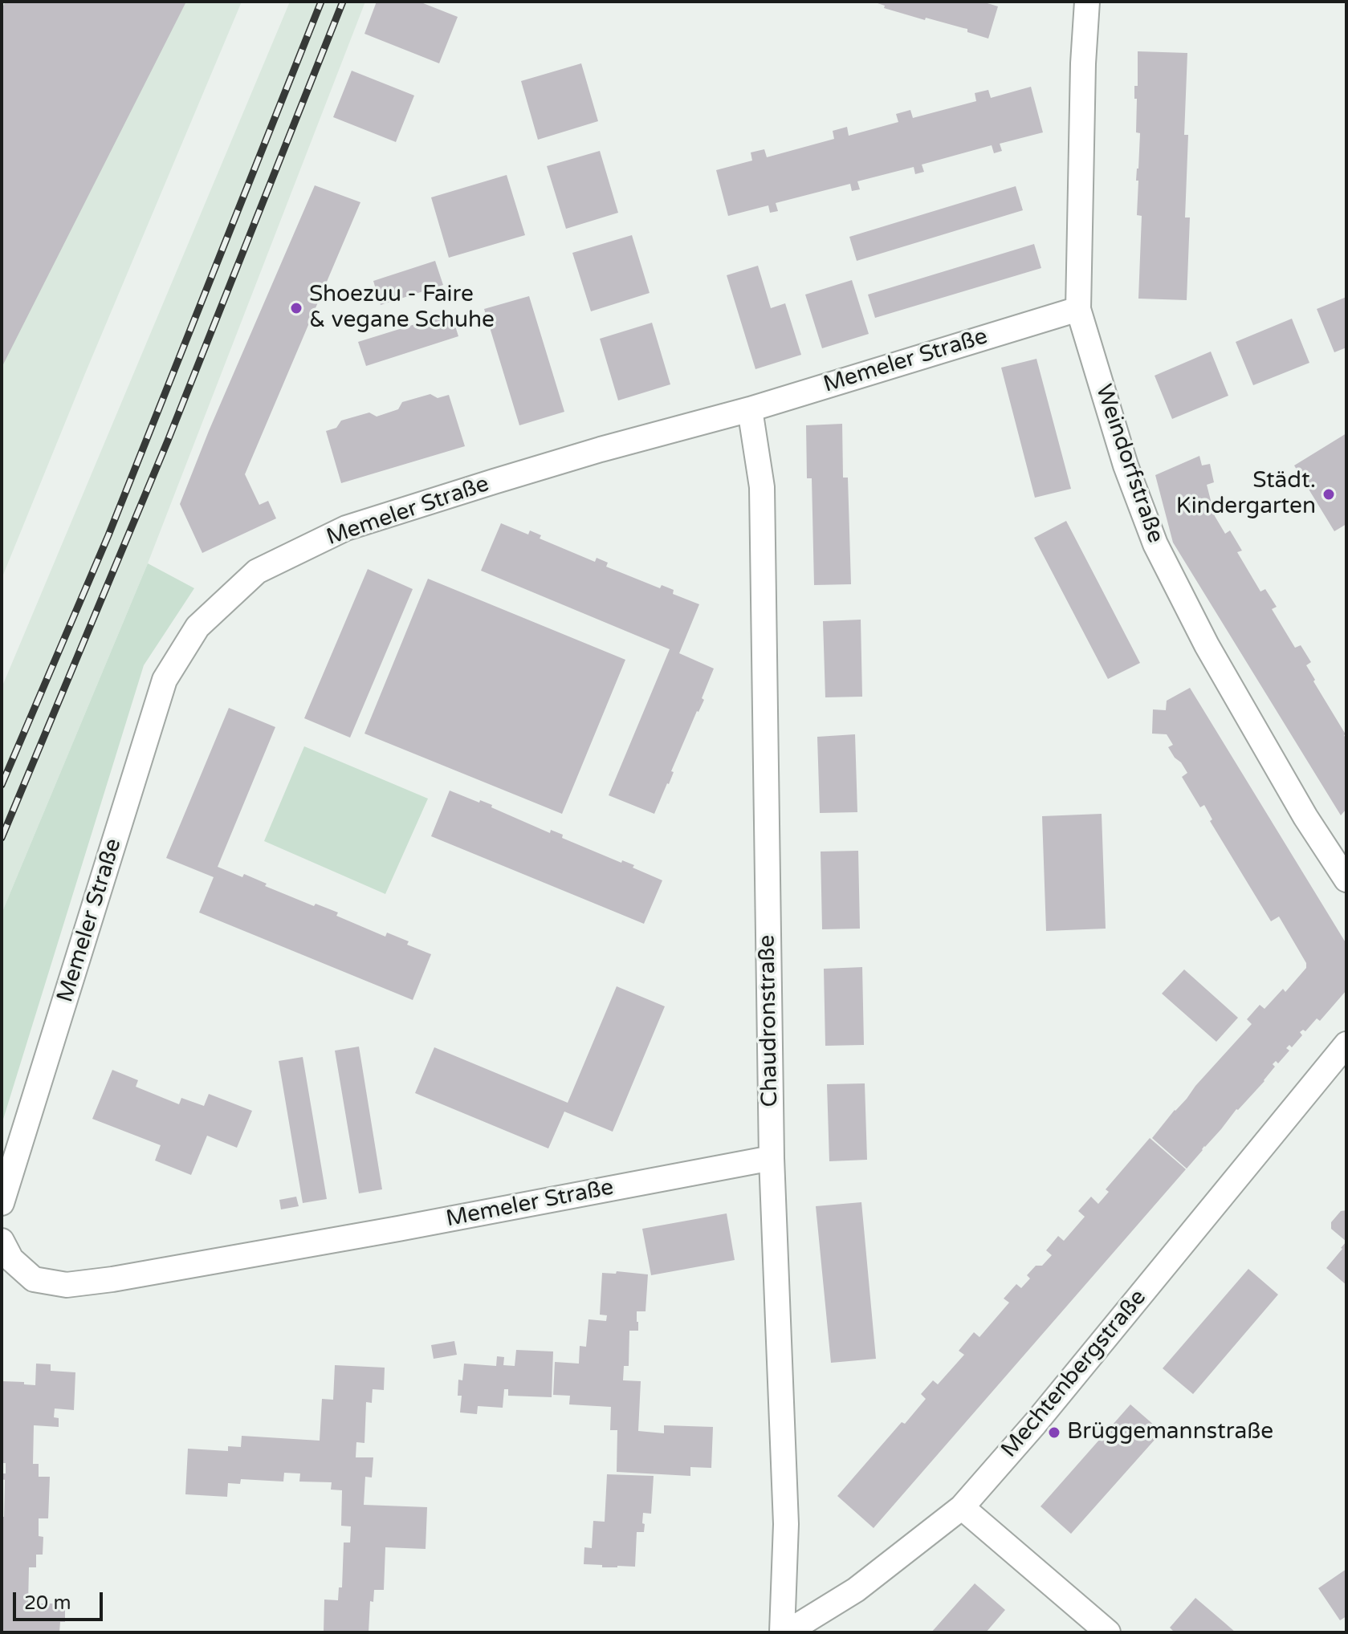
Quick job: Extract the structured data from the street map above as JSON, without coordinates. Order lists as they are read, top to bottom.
{
  "streets": {
    "street": [
      "Memeler Straße",
      "Weindorfstraße",
      "Chaudronstraße",
      "Mechtenbergstraße"
    ]
  },
  "crossings": [
    ["Memeler Straße", "Weindorfstraße"],
    ["Memeler Straße", "Chaudronstraße"]
  ],
  "places": ["Shoezuu - Faire & vegane Schuhe", "Städt. Kindergarten", "Brüggemannstraße"],
  "scale_bar": "20 m"
}
